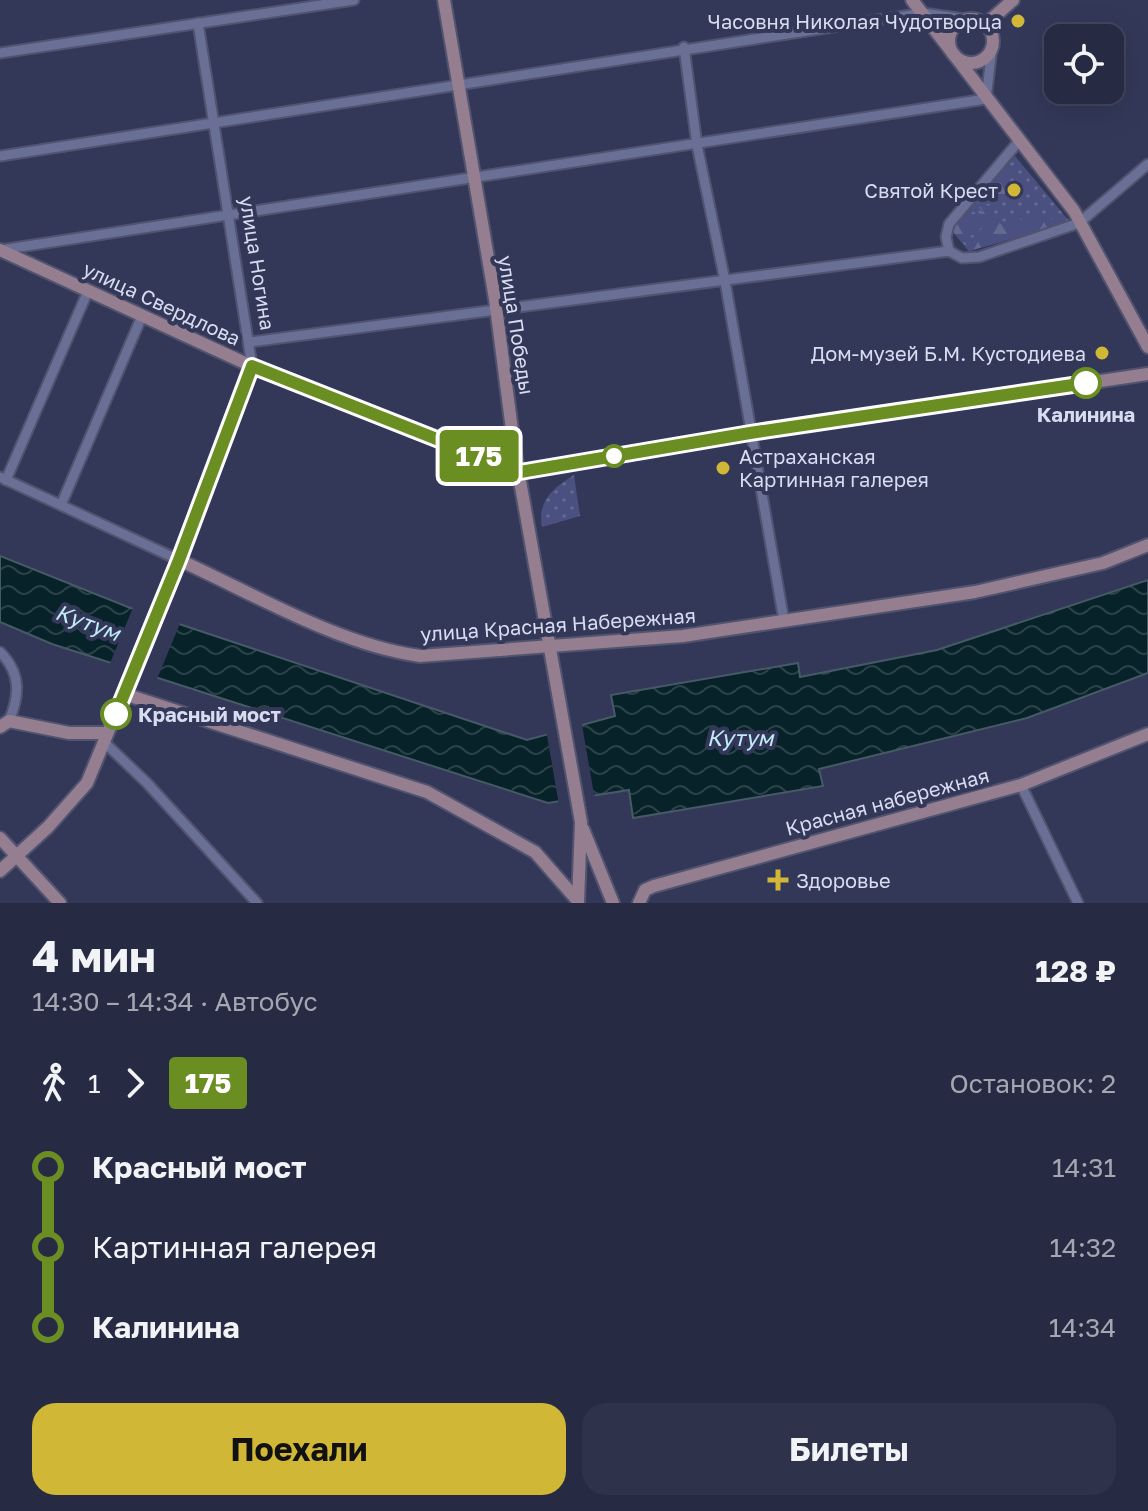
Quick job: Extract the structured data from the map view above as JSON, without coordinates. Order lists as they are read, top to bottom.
{
  "streets": {
    "main road": [
      "улица Ногина",
      "улица Свердлова",
      "улица Победы",
      "улица Красная Набережная",
      "Красная набережная"
    ]
  },
  "crossings": [
    ["улица Ногина", "улица Свердлова"],
    ["улица Ногина", "улица Красная Набережная"],
    ["улица Свердлова", "улица Победы"],
    ["улица Победы", "улица Красная Набережная"]
  ],
  "water": ["Кутум"],
  "places": {
    "other": [
      "Часовня Николая Чудотворца",
      "Святой Крест",
      "Дом-музей Б.М. Кустодиева",
      "Калинина",
      "Астраханская Картинная галерея",
      "Красный мост"
    ],
    "health": ["Здоровье"]
  },
  "lines": ["bus line 175"],
  "page": {
    "on_map": "175",
    "heading": ["4 мин", "14:30 – 14:34 · Автобус", "128 ₽"],
    "legs": ["1", "175", "Остановок: 2"],
    "list": [
      {
        "name": "Красный мост",
        "value": "14:31"
      },
      {
        "name": "Картинная галерея",
        "value": "14:32"
      },
      {
        "name": "Калинина",
        "value": "14:34"
      }
    ],
    "buttons": ["Поехали", "Билеты"]
  }
}
